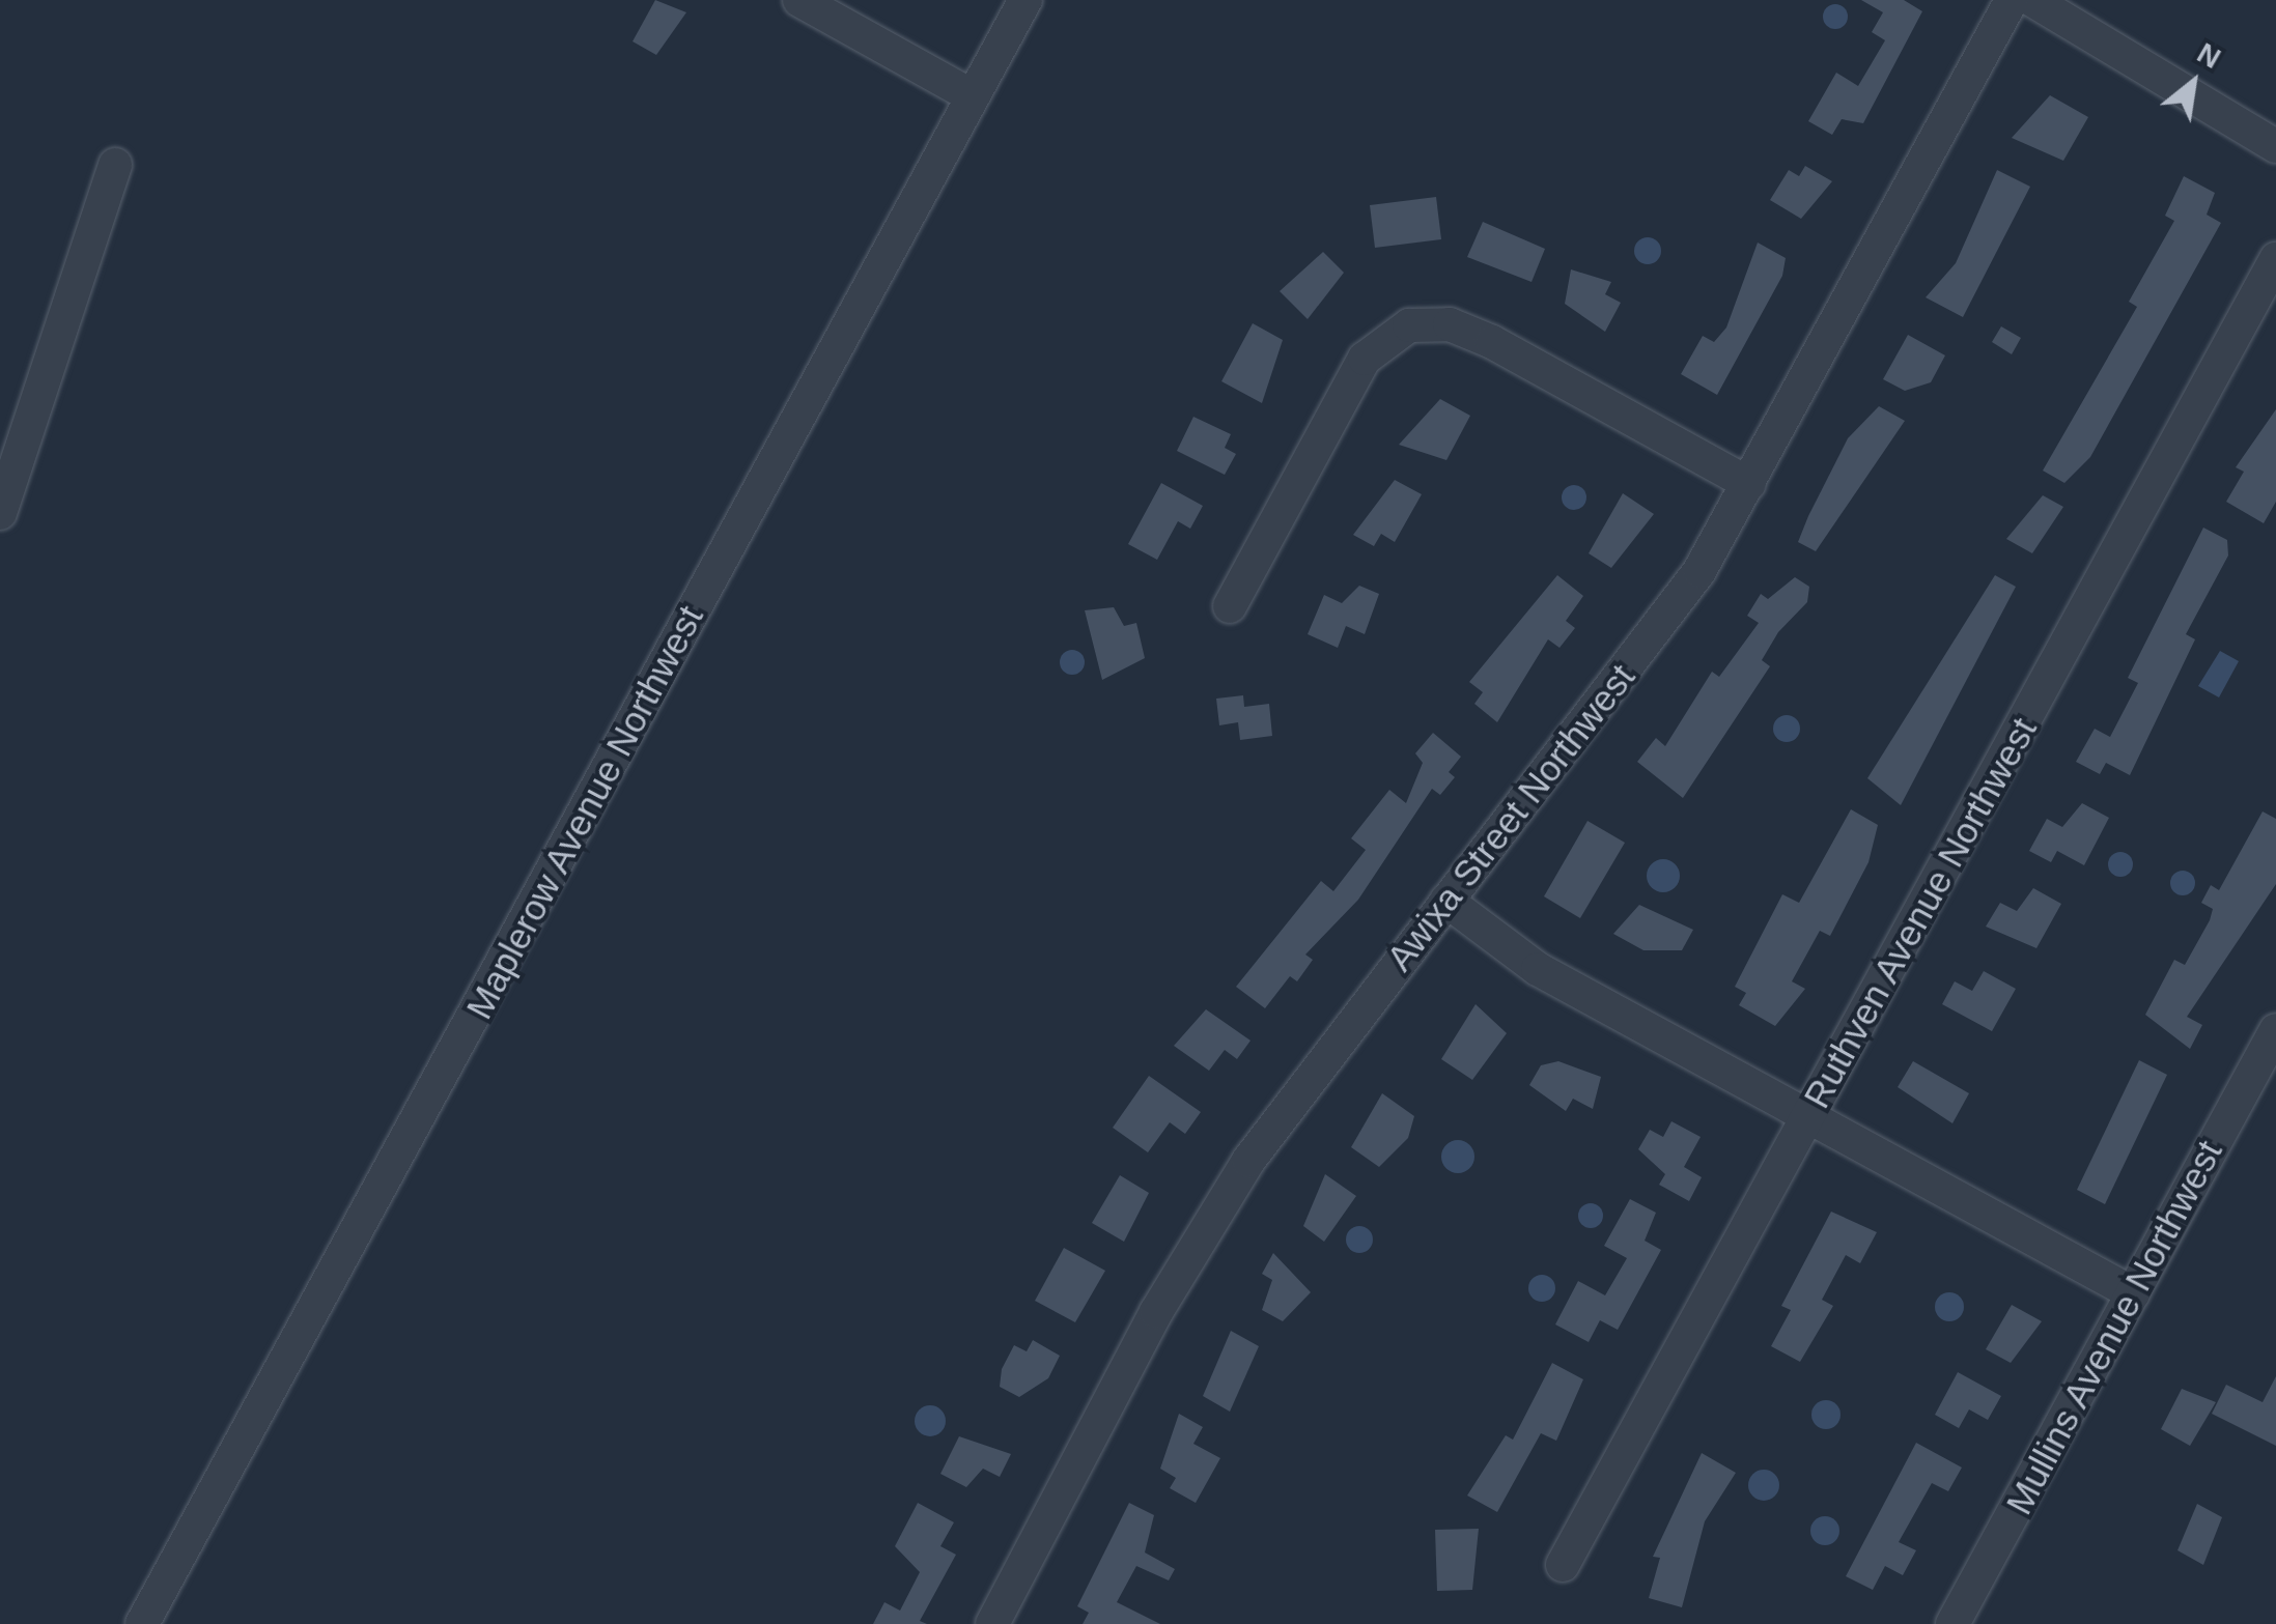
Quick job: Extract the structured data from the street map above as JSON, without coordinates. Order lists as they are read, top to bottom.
{
  "streets": {
    "street": [
      "Maplerow Avenue Northwest",
      "Awixa Street Northwest",
      "Ruthven Avenue Northwest",
      "Mullins Avenue Northwest"
    ]
  },
  "north": "top right"
}
